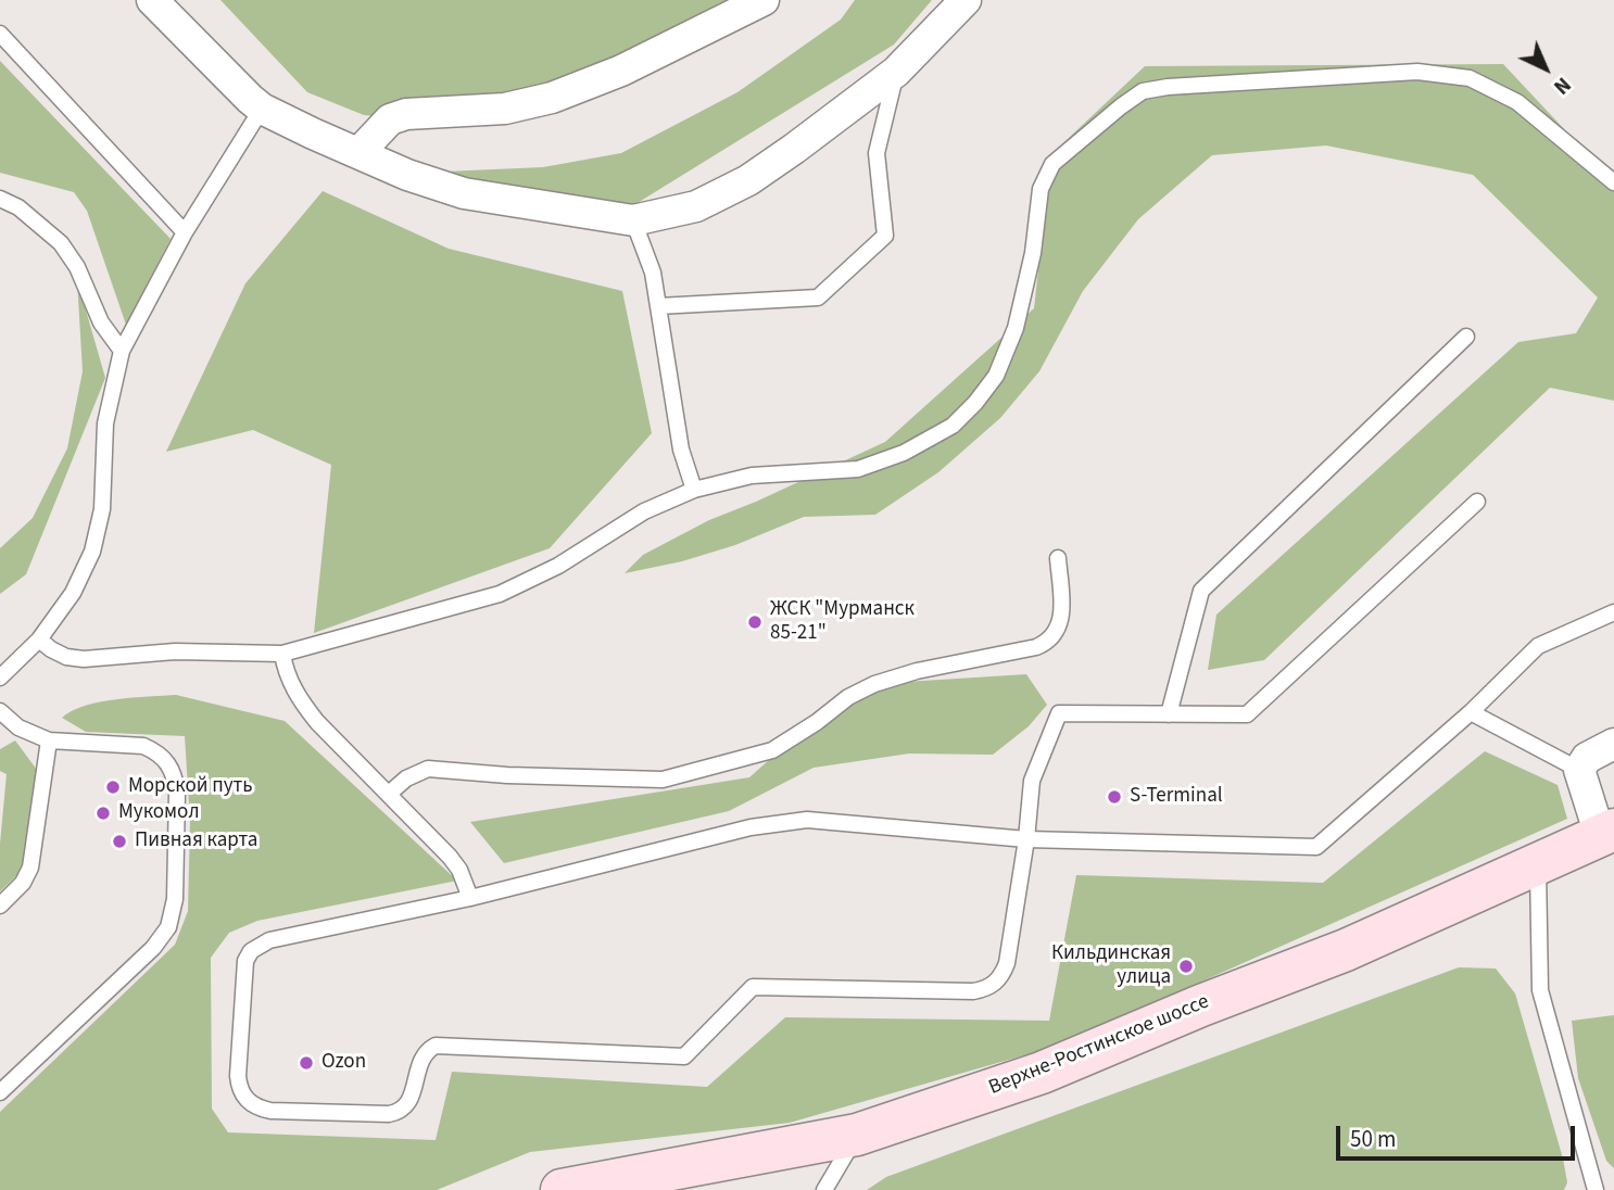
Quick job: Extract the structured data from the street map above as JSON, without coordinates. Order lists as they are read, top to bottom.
{
  "streets": {
    "street": ["Верхне-Ростинское шоссе"]
  },
  "places": [
    "ЖСК \"Мурманск 85-21\"",
    "Морской путь",
    "S-Terminal",
    "Мукомол",
    "Пивная карта",
    "Кильдинская улица",
    "Ozon"
  ],
  "scale_bar": "50 m",
  "north": "bottom right"
}
